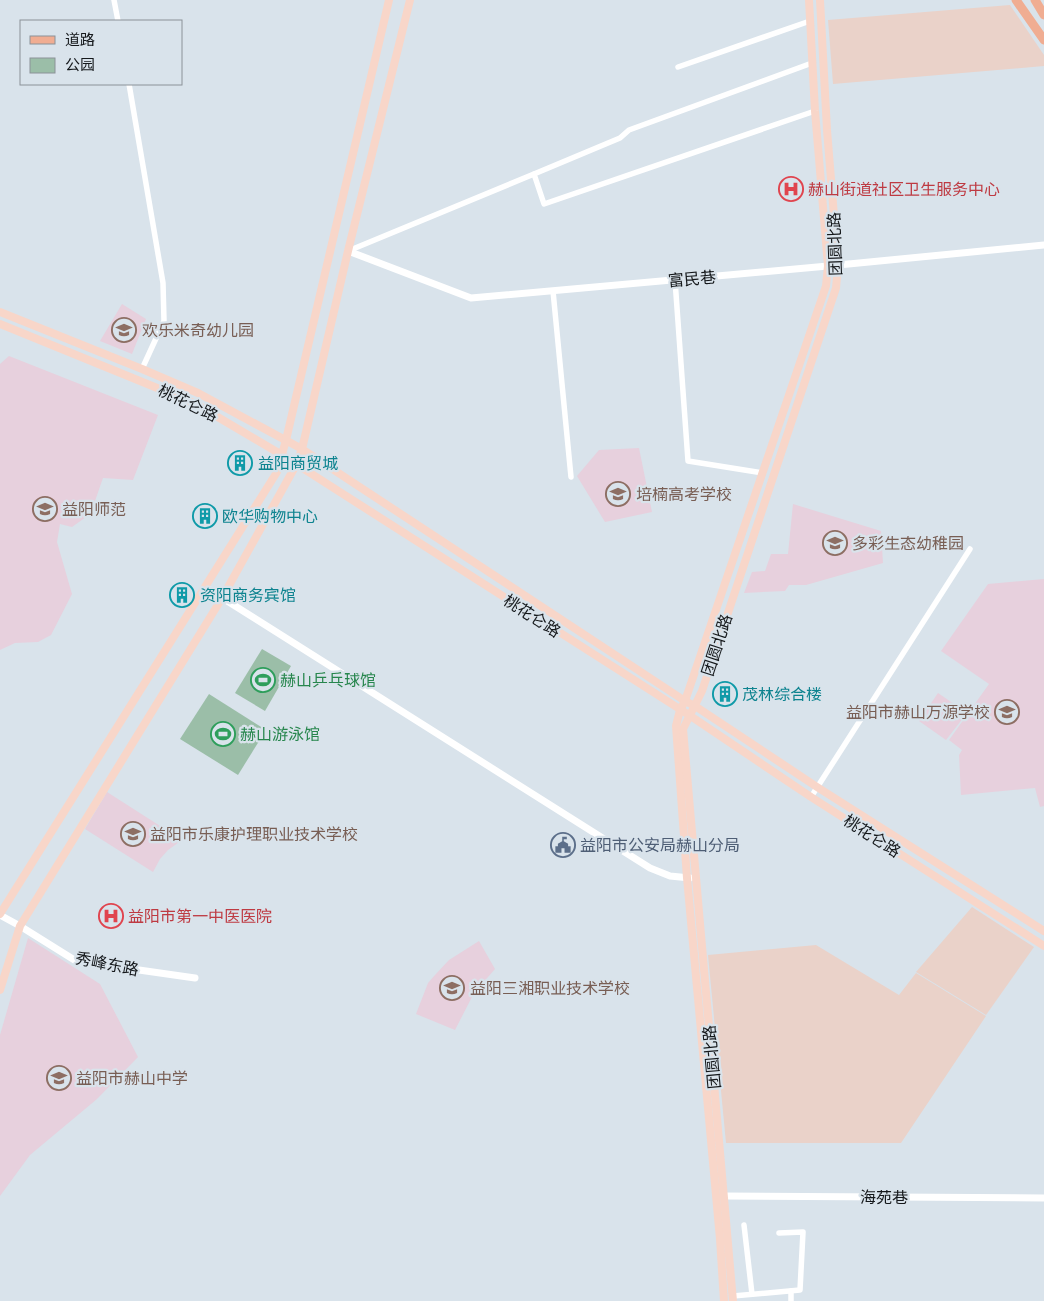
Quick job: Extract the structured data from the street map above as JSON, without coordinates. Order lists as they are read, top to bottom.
{
  "streets": {
    "main road": ["团圆北路", "桃花仑路"],
    "street": ["富民巷", "秀峰东路", "海苑巷"]
  },
  "crossings": [
    ["团圆北路", "富民巷"],
    ["团圆北路", "桃花仑路"],
    ["团圆北路", "海苑巷"]
  ],
  "places": {
    "hospital": ["赫山街道社区卫生服务中心", "益阳市第一中医医院"],
    "school or university": [
      "欢乐米奇幼儿园",
      "培楠高考学校",
      "益阳师范",
      "多彩生态幼稚园",
      "益阳市赫山万源学校",
      "益阳市乐康护理职业技术学校",
      "益阳三湘职业技术学校",
      "益阳市赫山中学"
    ],
    "building": [
      "益阳商贸城",
      "欧华购物中心",
      "资阳商务宾馆",
      "茂林综合楼"
    ],
    "sports": ["赫山乒乓球馆", "赫山游泳馆"],
    "public building": ["益阳市公安局赫山分局"]
  },
  "legend": ["道路", "公园"]
}
